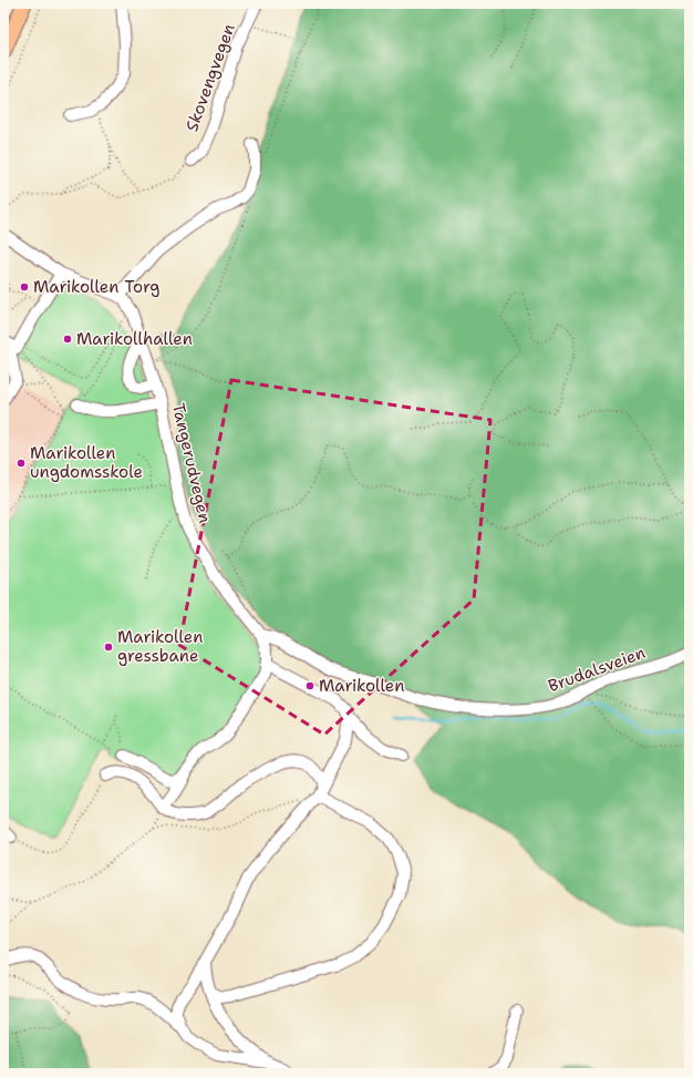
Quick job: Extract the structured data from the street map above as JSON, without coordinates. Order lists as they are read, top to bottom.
{
  "streets": {
    "street": ["Skovengvegen", "Tangerudvegen", "Brudalsveien"]
  },
  "crossings": [
    ["Tangerudvegen", "Brudalsveien"]
  ],
  "places": [
    "Marikollen Torg",
    "Marikollhallen",
    "Marikollen ungdomsskole",
    "Marikollen gressbane",
    "Marikollen"
  ]
}
